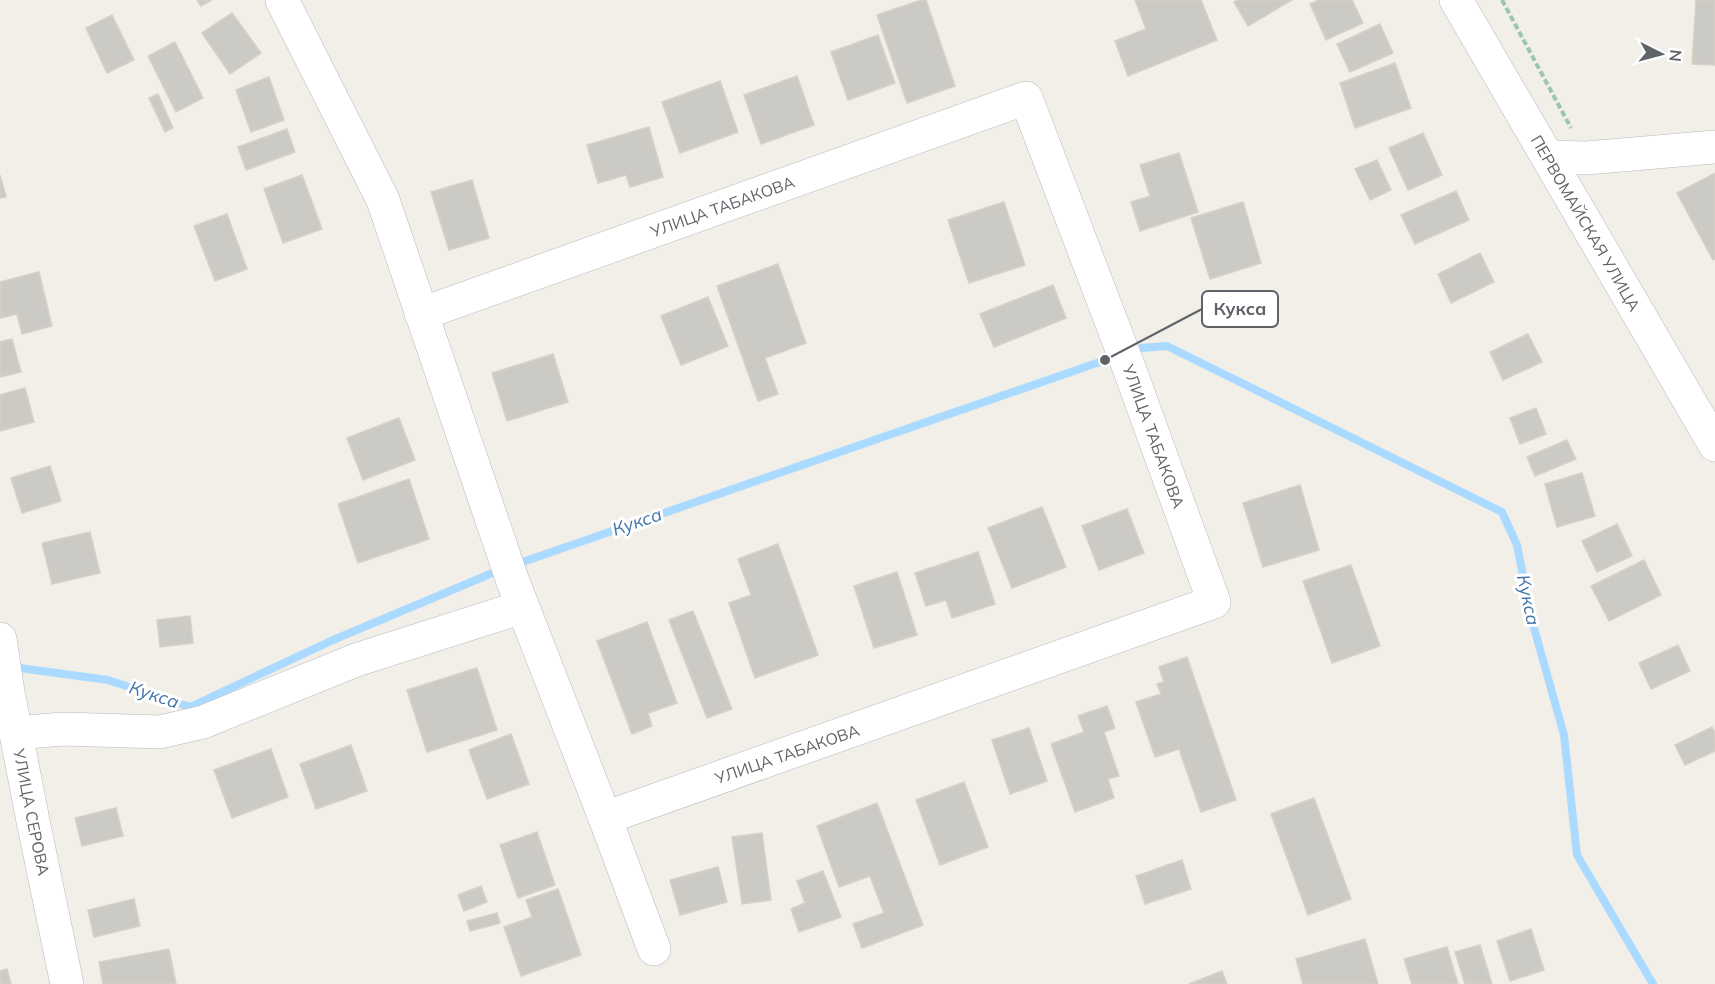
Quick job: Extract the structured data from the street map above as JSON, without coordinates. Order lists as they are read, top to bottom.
{
  "streets": {
    "street": ["УЛИЦА ТАБАКОВА", "ПЕРВОМАЙСКАЯ УЛИЦА", "УЛИЦА СЕРОВА"]
  },
  "water": ["Кукса"],
  "places": ["Кукса"],
  "north": "right"
}
